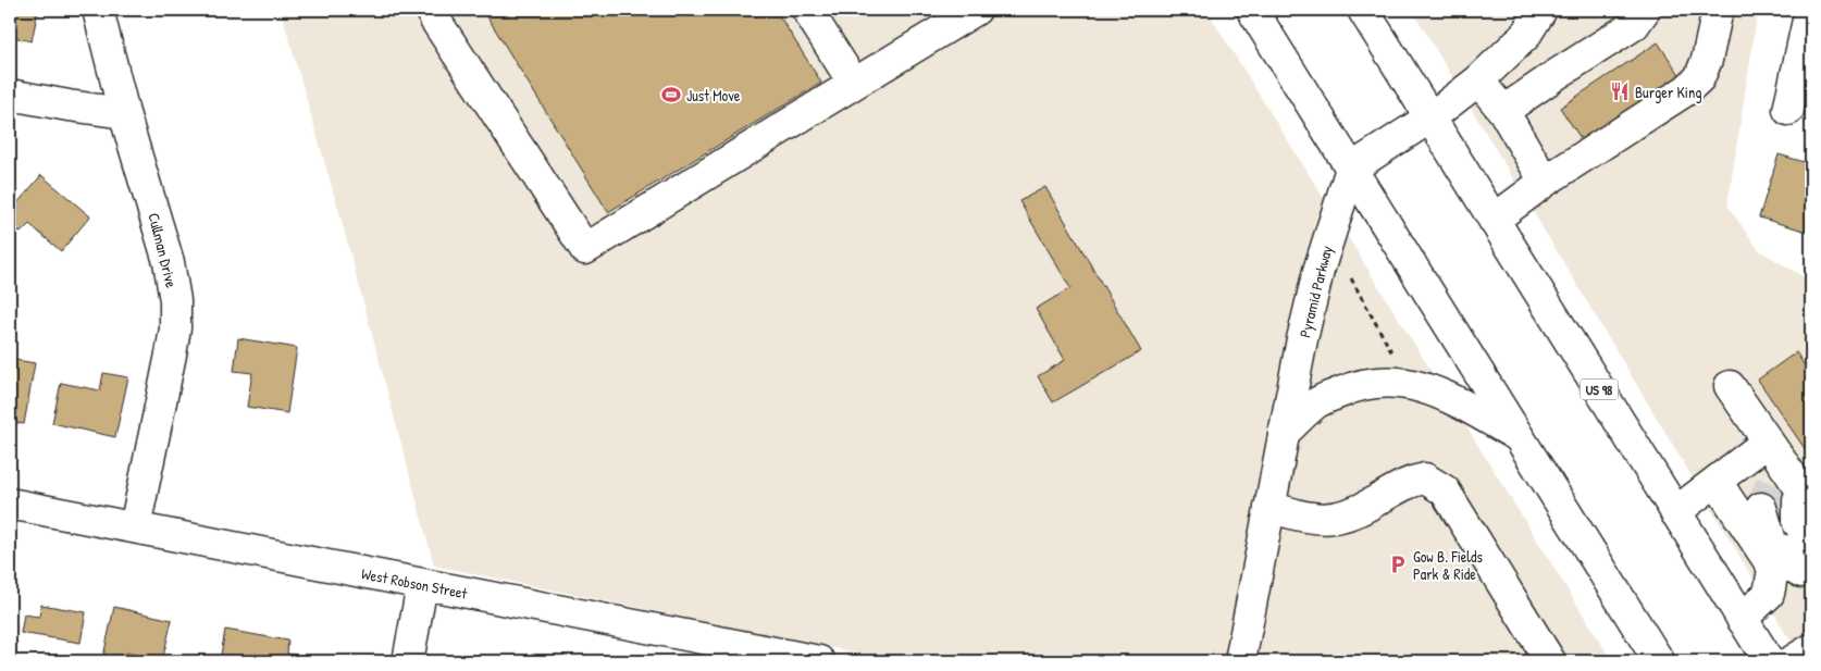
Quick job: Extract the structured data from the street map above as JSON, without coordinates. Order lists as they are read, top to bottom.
{
  "streets": {
    "street": [
      "Cullman Drive",
      "Pyramid Parkway",
      "US 98",
      "West Robson Street"
    ]
  },
  "crossings": [
    ["Cullman Drive", "West Robson Street"]
  ],
  "places": {
    "restaurant": ["Burger King"],
    "sports": ["Just Move"],
    "parking": ["Gow B. Fields Park & Ride"]
  }
}
